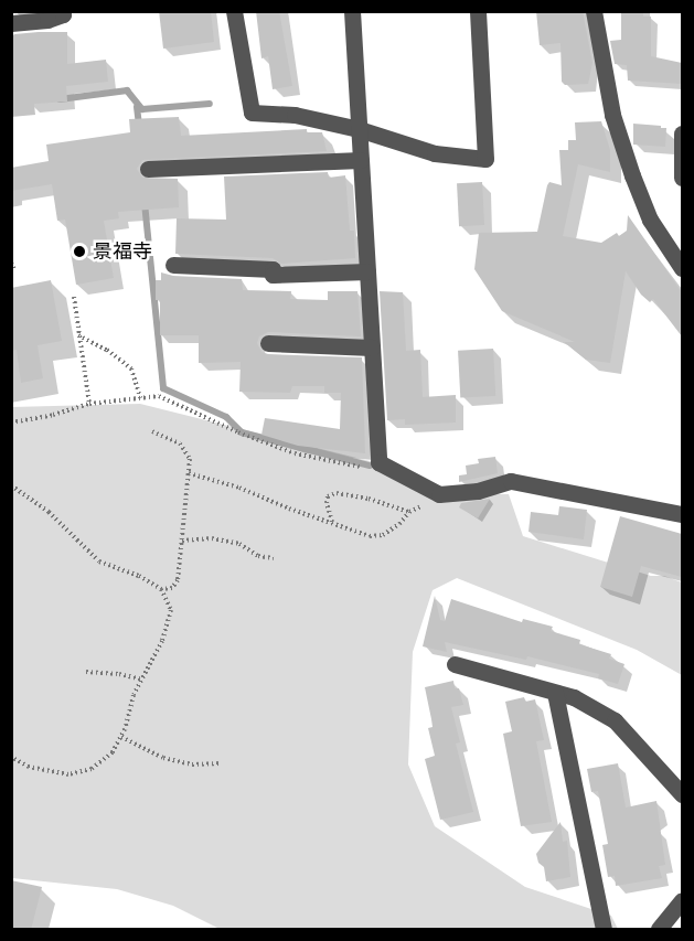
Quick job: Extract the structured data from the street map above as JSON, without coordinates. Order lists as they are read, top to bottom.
{
  "places": ["景福寺"]
}
